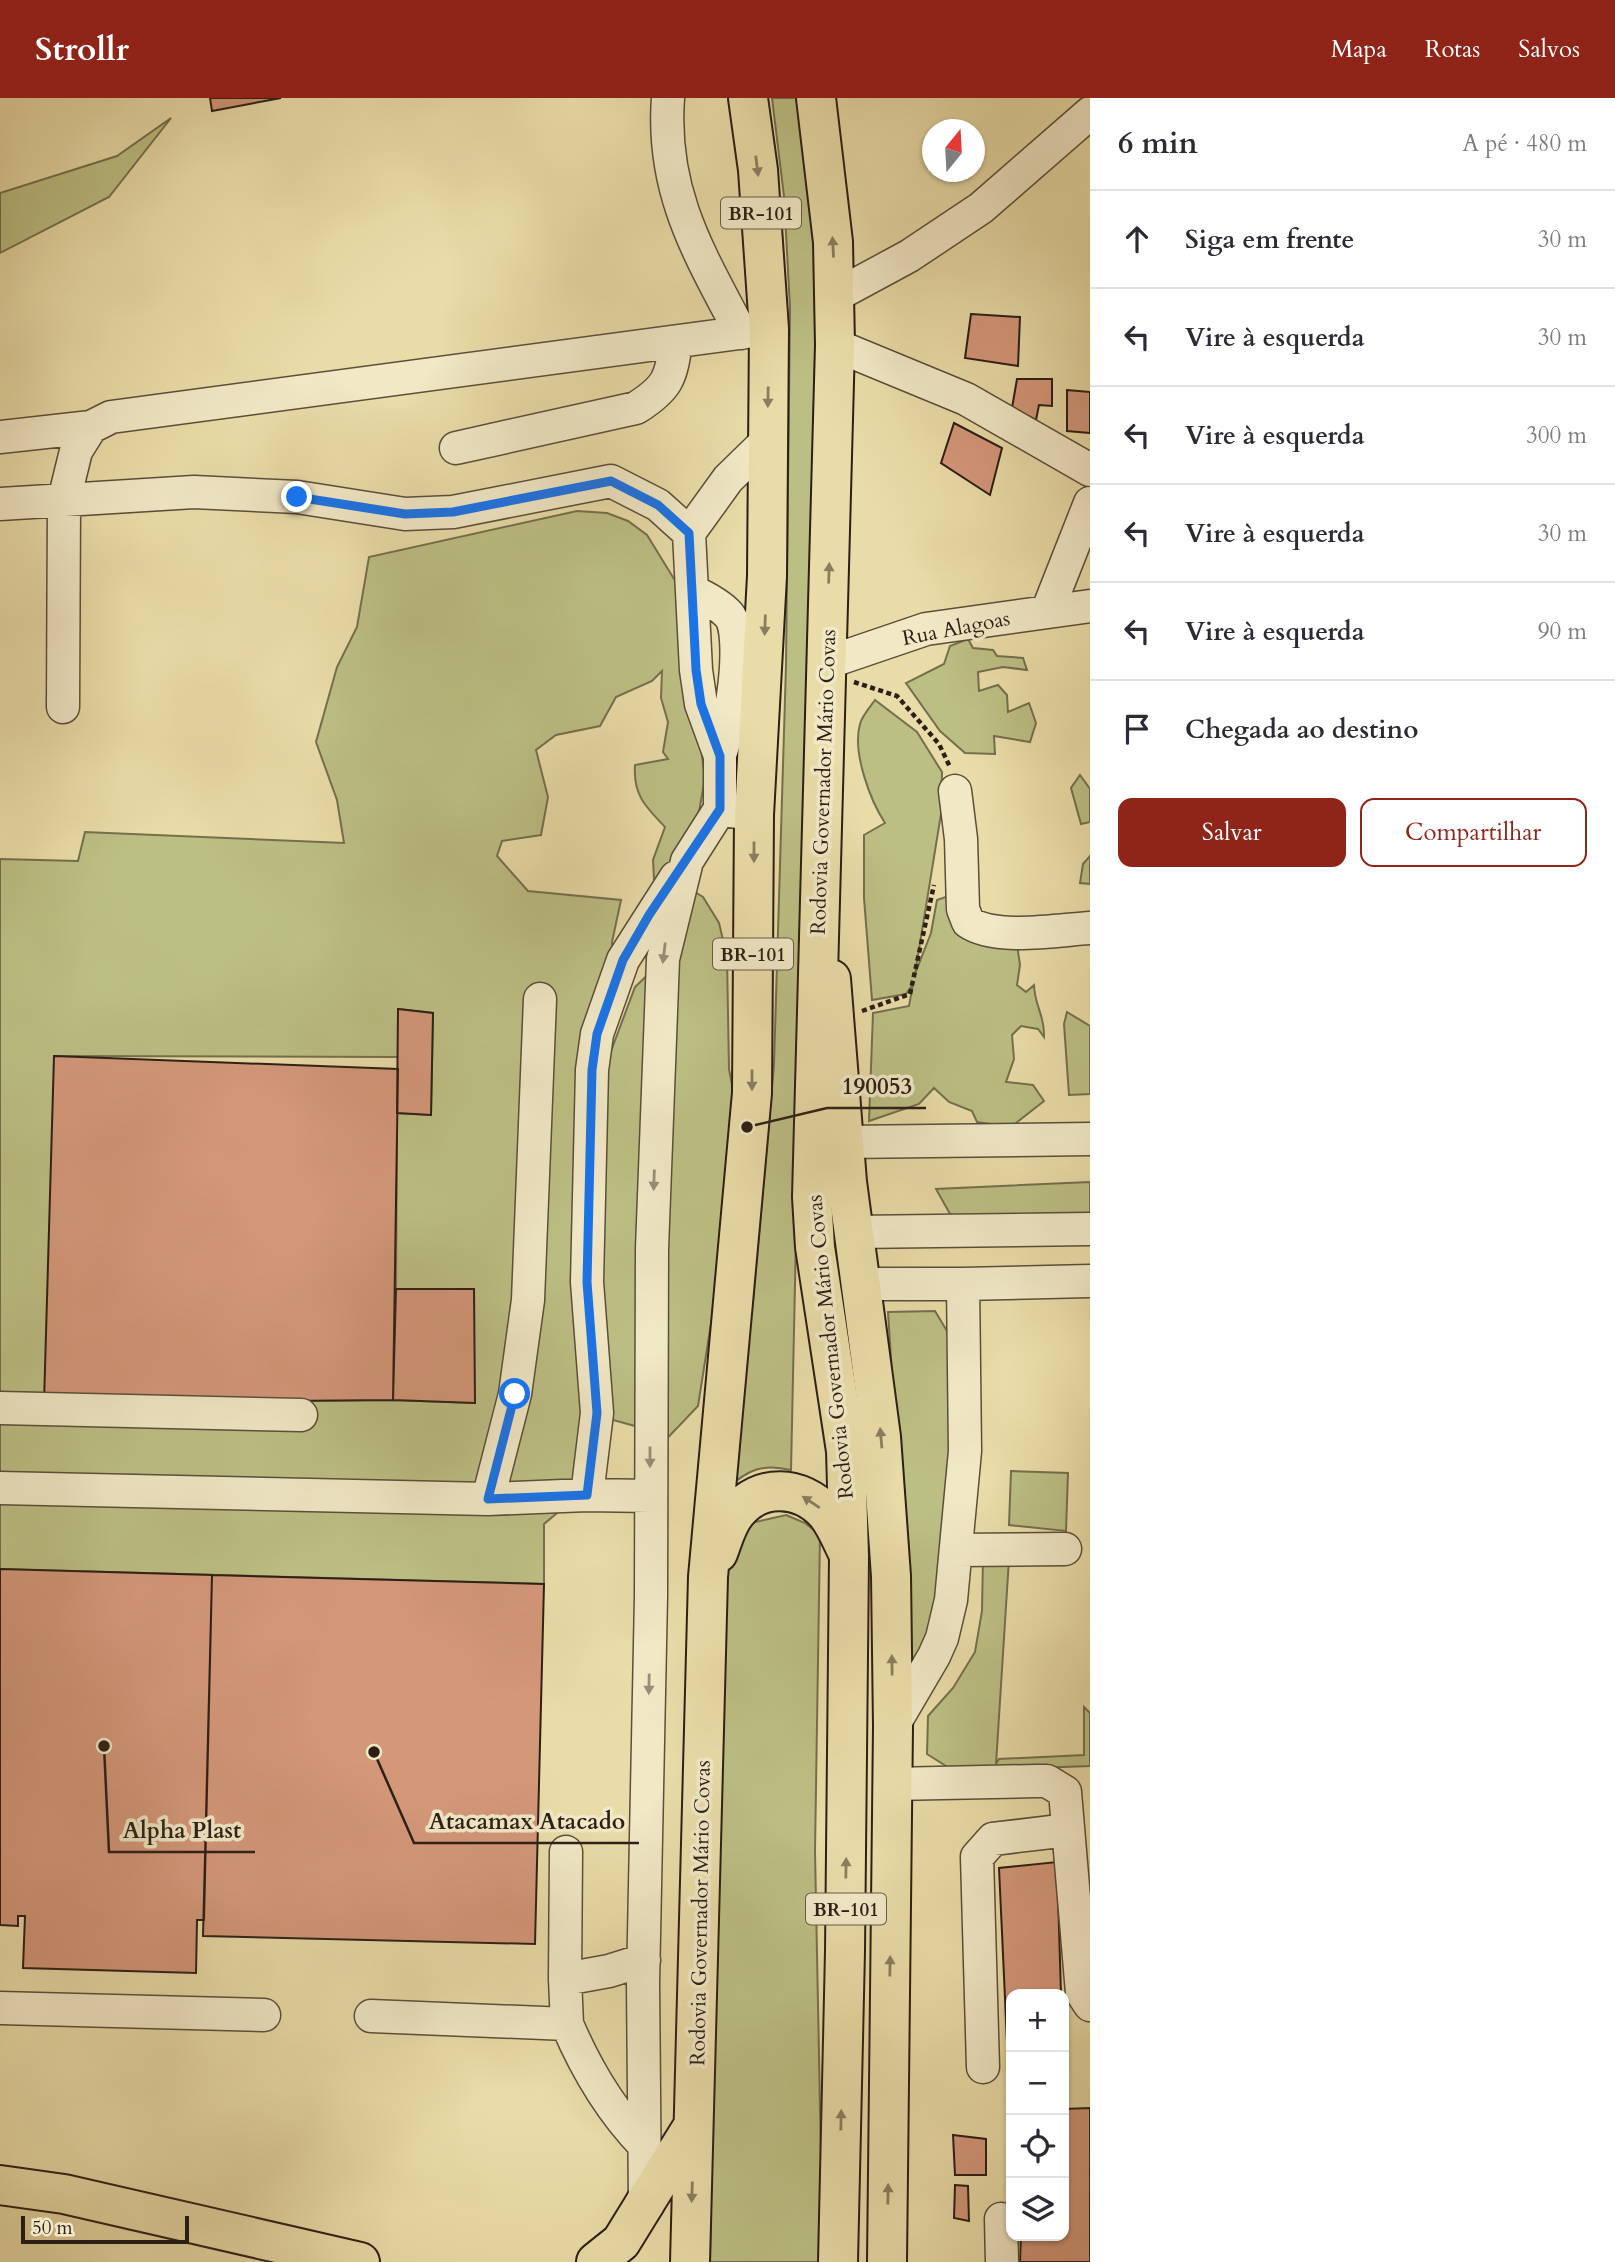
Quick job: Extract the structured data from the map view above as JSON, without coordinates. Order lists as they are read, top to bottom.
{
  "streets": {
    "main road": ["BR-101", "Rodovia Governador Mário Covas"],
    "street": ["Rua Alagoas"]
  },
  "crossings": [
    ["Rua Alagoas", "Rodovia Governador Mário Covas"]
  ],
  "places": ["190053", "Alpha Plast", "Atacamax Atacado"],
  "scale_bar": "50 m",
  "north": "top",
  "page": {
    "header": "Strollr",
    "nav": ["Mapa", "Rotas", "Salvos"],
    "heading": ["6 min", "A pé · 480 m"],
    "list": [
      ["Siga em frente", "30 m"],
      ["Vire à esquerda", "30 m"],
      ["Vire à esquerda", "300 m"],
      ["Vire à esquerda", "30 m"],
      ["Vire à esquerda", "90 m"],
      "Chegada ao destino"
    ],
    "buttons": ["Salvar", "Compartilhar"],
    "map_buttons": ["+", "−"],
    "scale": "50 m"
  }
}
